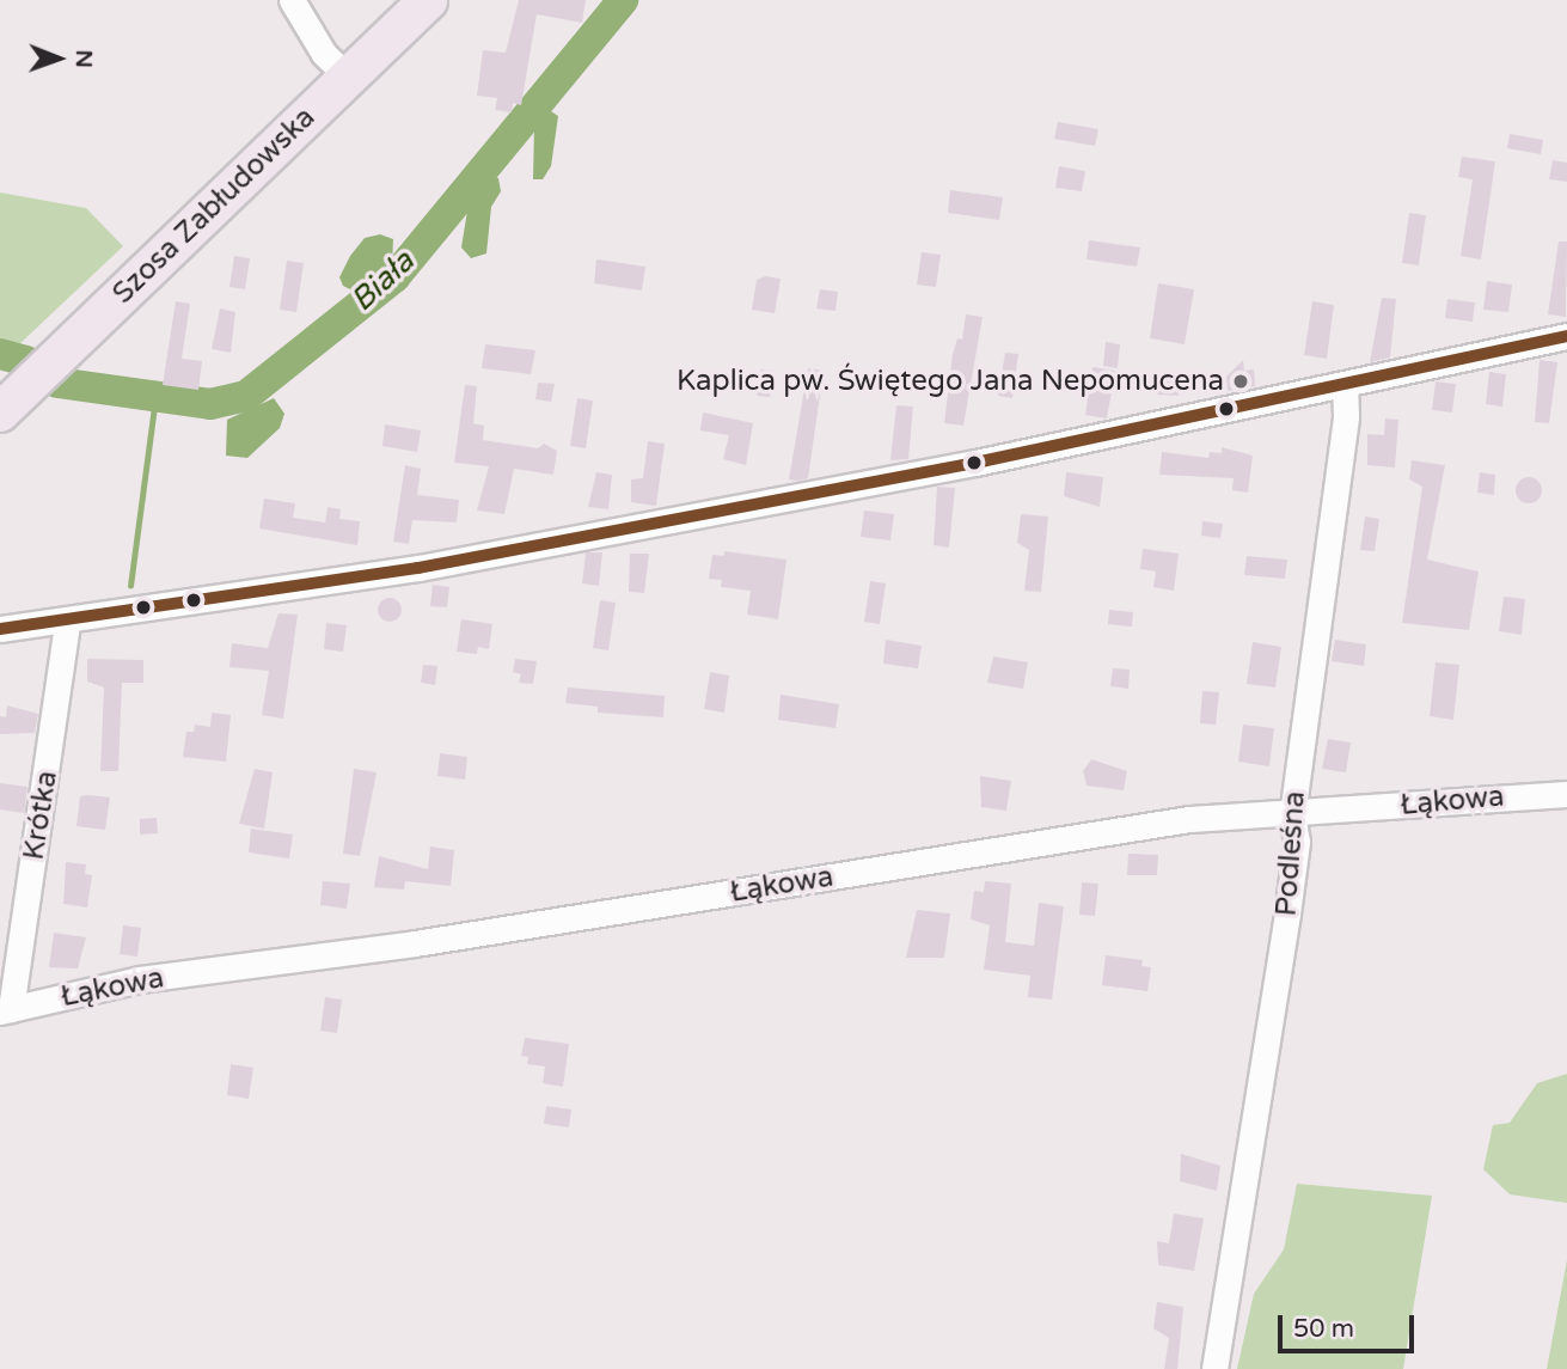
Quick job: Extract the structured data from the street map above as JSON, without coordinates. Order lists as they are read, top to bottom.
{
  "streets": {
    "highway": ["Szosa Zabłudowska"],
    "street": ["Łąkowa", "Krótka", "Podleśna"]
  },
  "crossings": [
    ["Łąkowa", "Krótka"],
    ["Łąkowa", "Podleśna"]
  ],
  "water": ["Biała"],
  "places": ["Kaplica pw. Świętego Jana Nepomucena"],
  "scale_bar": "50 m",
  "north": "right"
}
